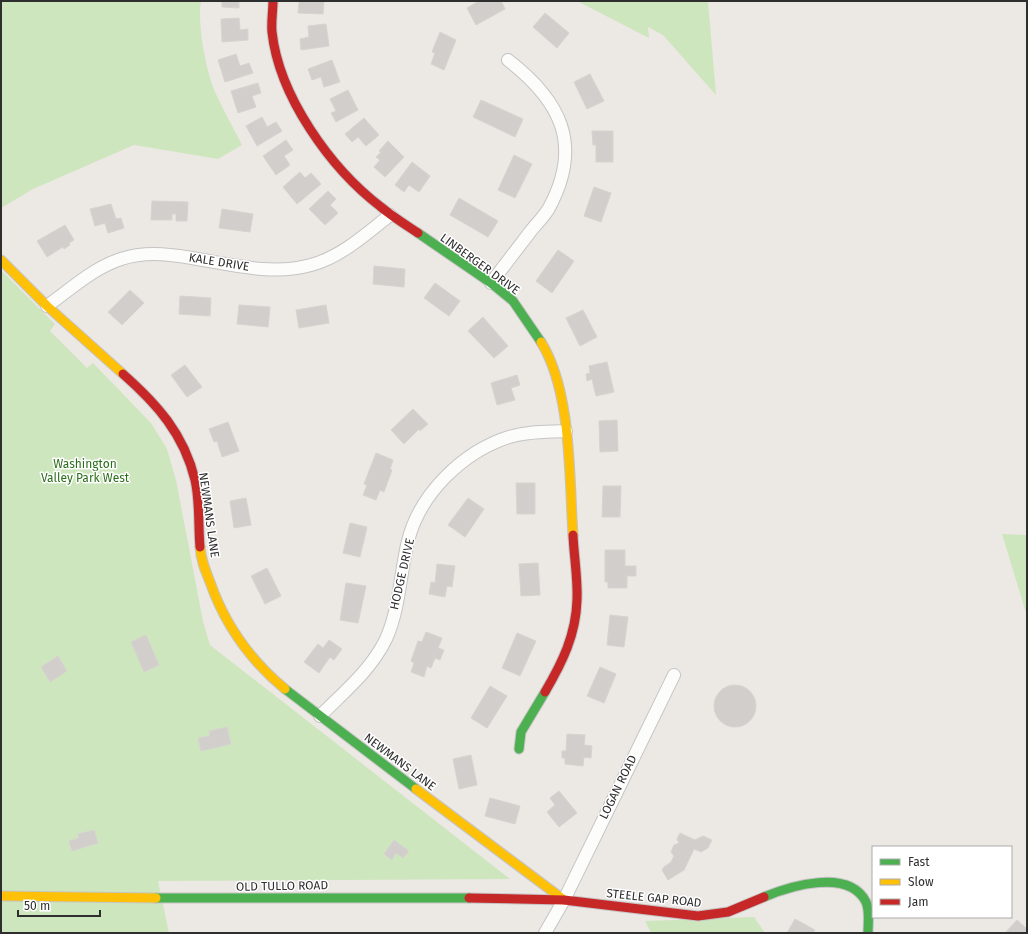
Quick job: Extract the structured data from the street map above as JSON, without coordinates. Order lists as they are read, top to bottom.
{
  "streets": {
    "street": [
      "KALE DRIVE",
      "LINBERGER DRIVE",
      "NEWMANS LANE",
      "HODGE DRIVE",
      "LOGAN ROAD",
      "OLD TULLO ROAD",
      "STEELE GAP ROAD"
    ]
  },
  "crossings": [
    ["KALE DRIVE", "LINBERGER DRIVE"],
    ["KALE DRIVE", "NEWMANS LANE"],
    ["LINBERGER DRIVE", "HODGE DRIVE"],
    ["NEWMANS LANE", "HODGE DRIVE"],
    ["NEWMANS LANE", "LOGAN ROAD"],
    ["NEWMANS LANE", "OLD TULLO ROAD"],
    ["NEWMANS LANE", "STEELE GAP ROAD"],
    ["LOGAN ROAD", "OLD TULLO ROAD"],
    ["LOGAN ROAD", "STEELE GAP ROAD"],
    ["OLD TULLO ROAD", "STEELE GAP ROAD"]
  ],
  "parks": ["Washington Valley Park West"],
  "legend": ["Fast", "Slow", "Jam"],
  "scale_bar": "50 m"
}
